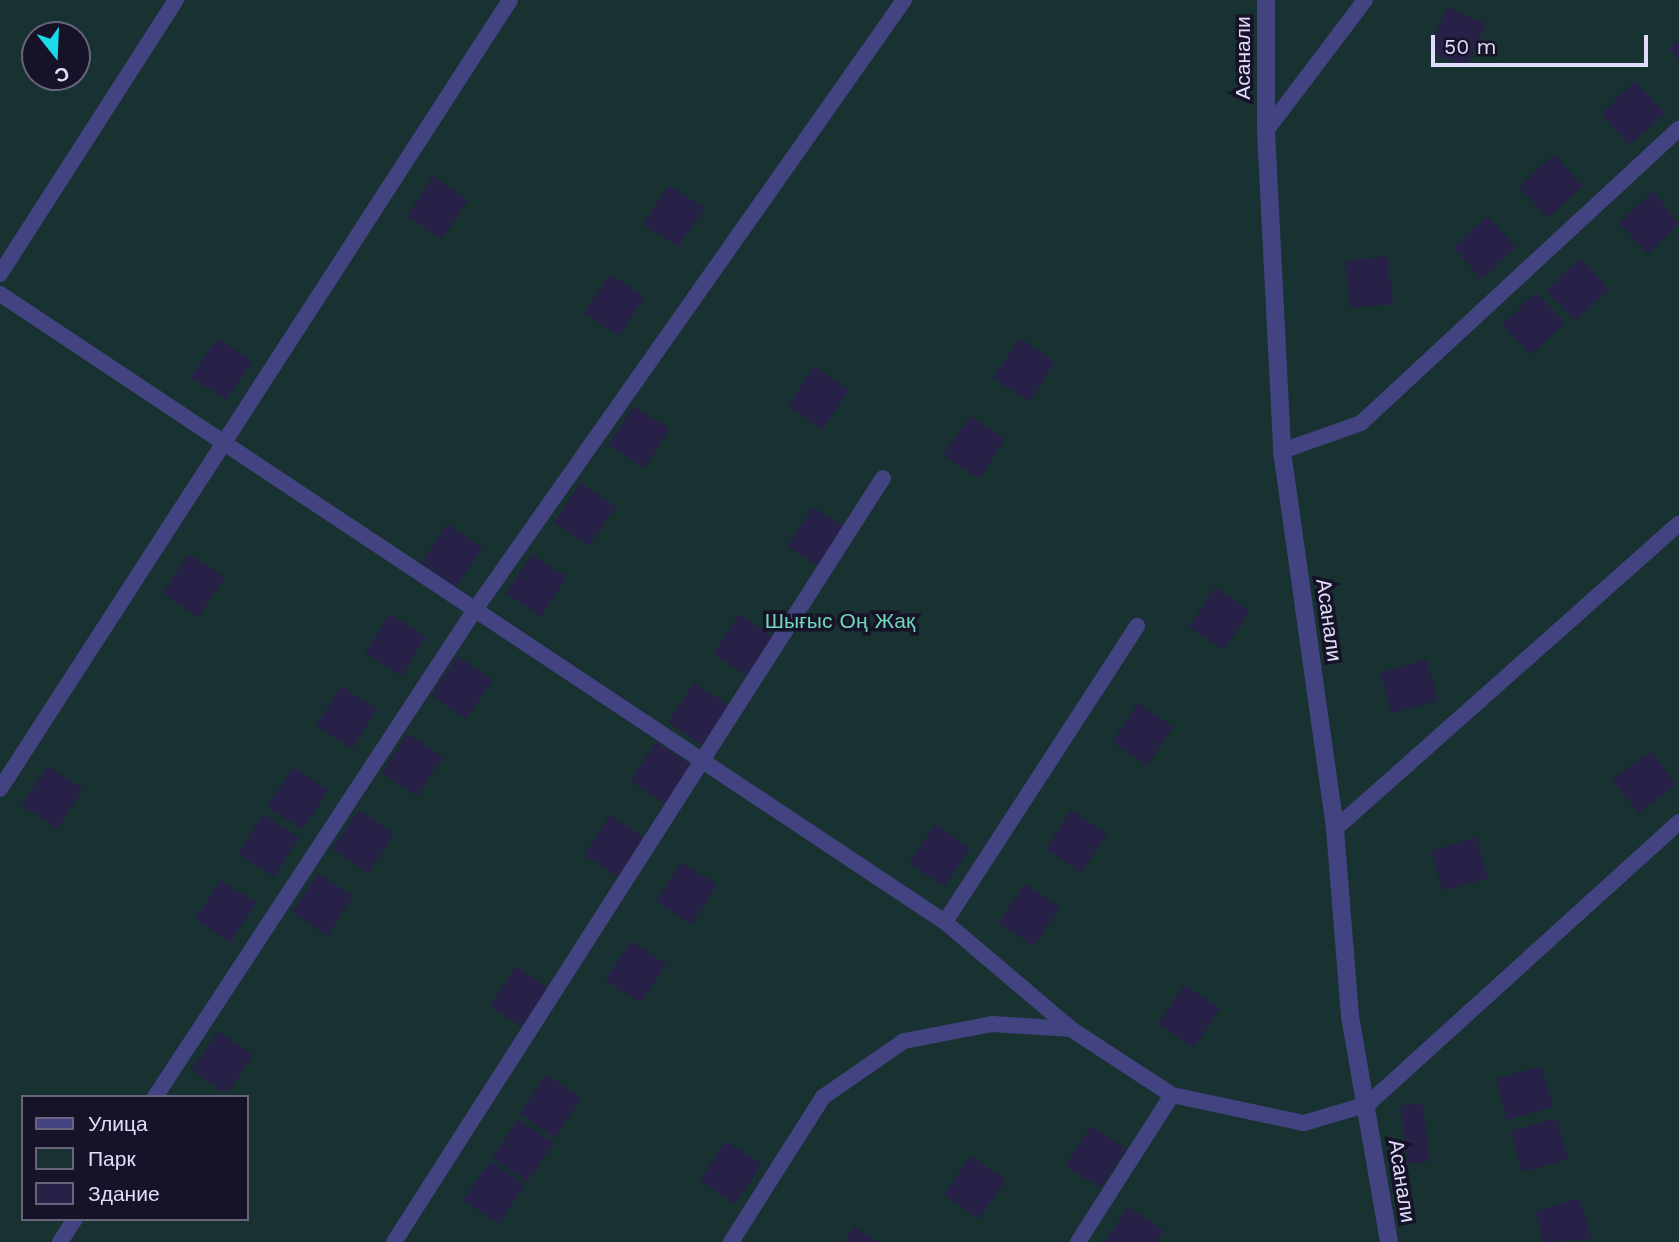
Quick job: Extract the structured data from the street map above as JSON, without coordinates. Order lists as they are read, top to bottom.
{
  "streets": {
    "street": ["Асанали"]
  },
  "parks": ["Шығыс Оң Жақ"],
  "legend": ["Улица", "Парк", "Здание"],
  "scale_bar": "50 m",
  "north": "bottom"
}
